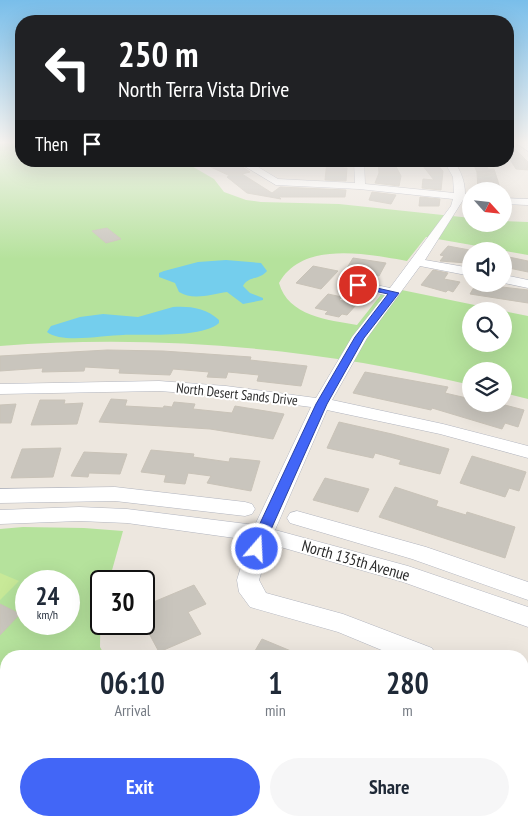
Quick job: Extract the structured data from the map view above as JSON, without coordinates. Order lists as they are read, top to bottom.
{
  "streets": {
    "street": ["North Desert Sands Drive", "North 135th Avenue"]
  },
  "north": "bottom right",
  "page": {
    "turn": ["250 m", "North Terra Vista Drive"],
    "then": "Then",
    "speed": "24 km/h",
    "limit": "30",
    "eta": [
      "06:10",
      "Arrival",
      "1",
      "min",
      "280",
      "m"
    ],
    "buttons": ["Exit", "Share"]
  }
}
